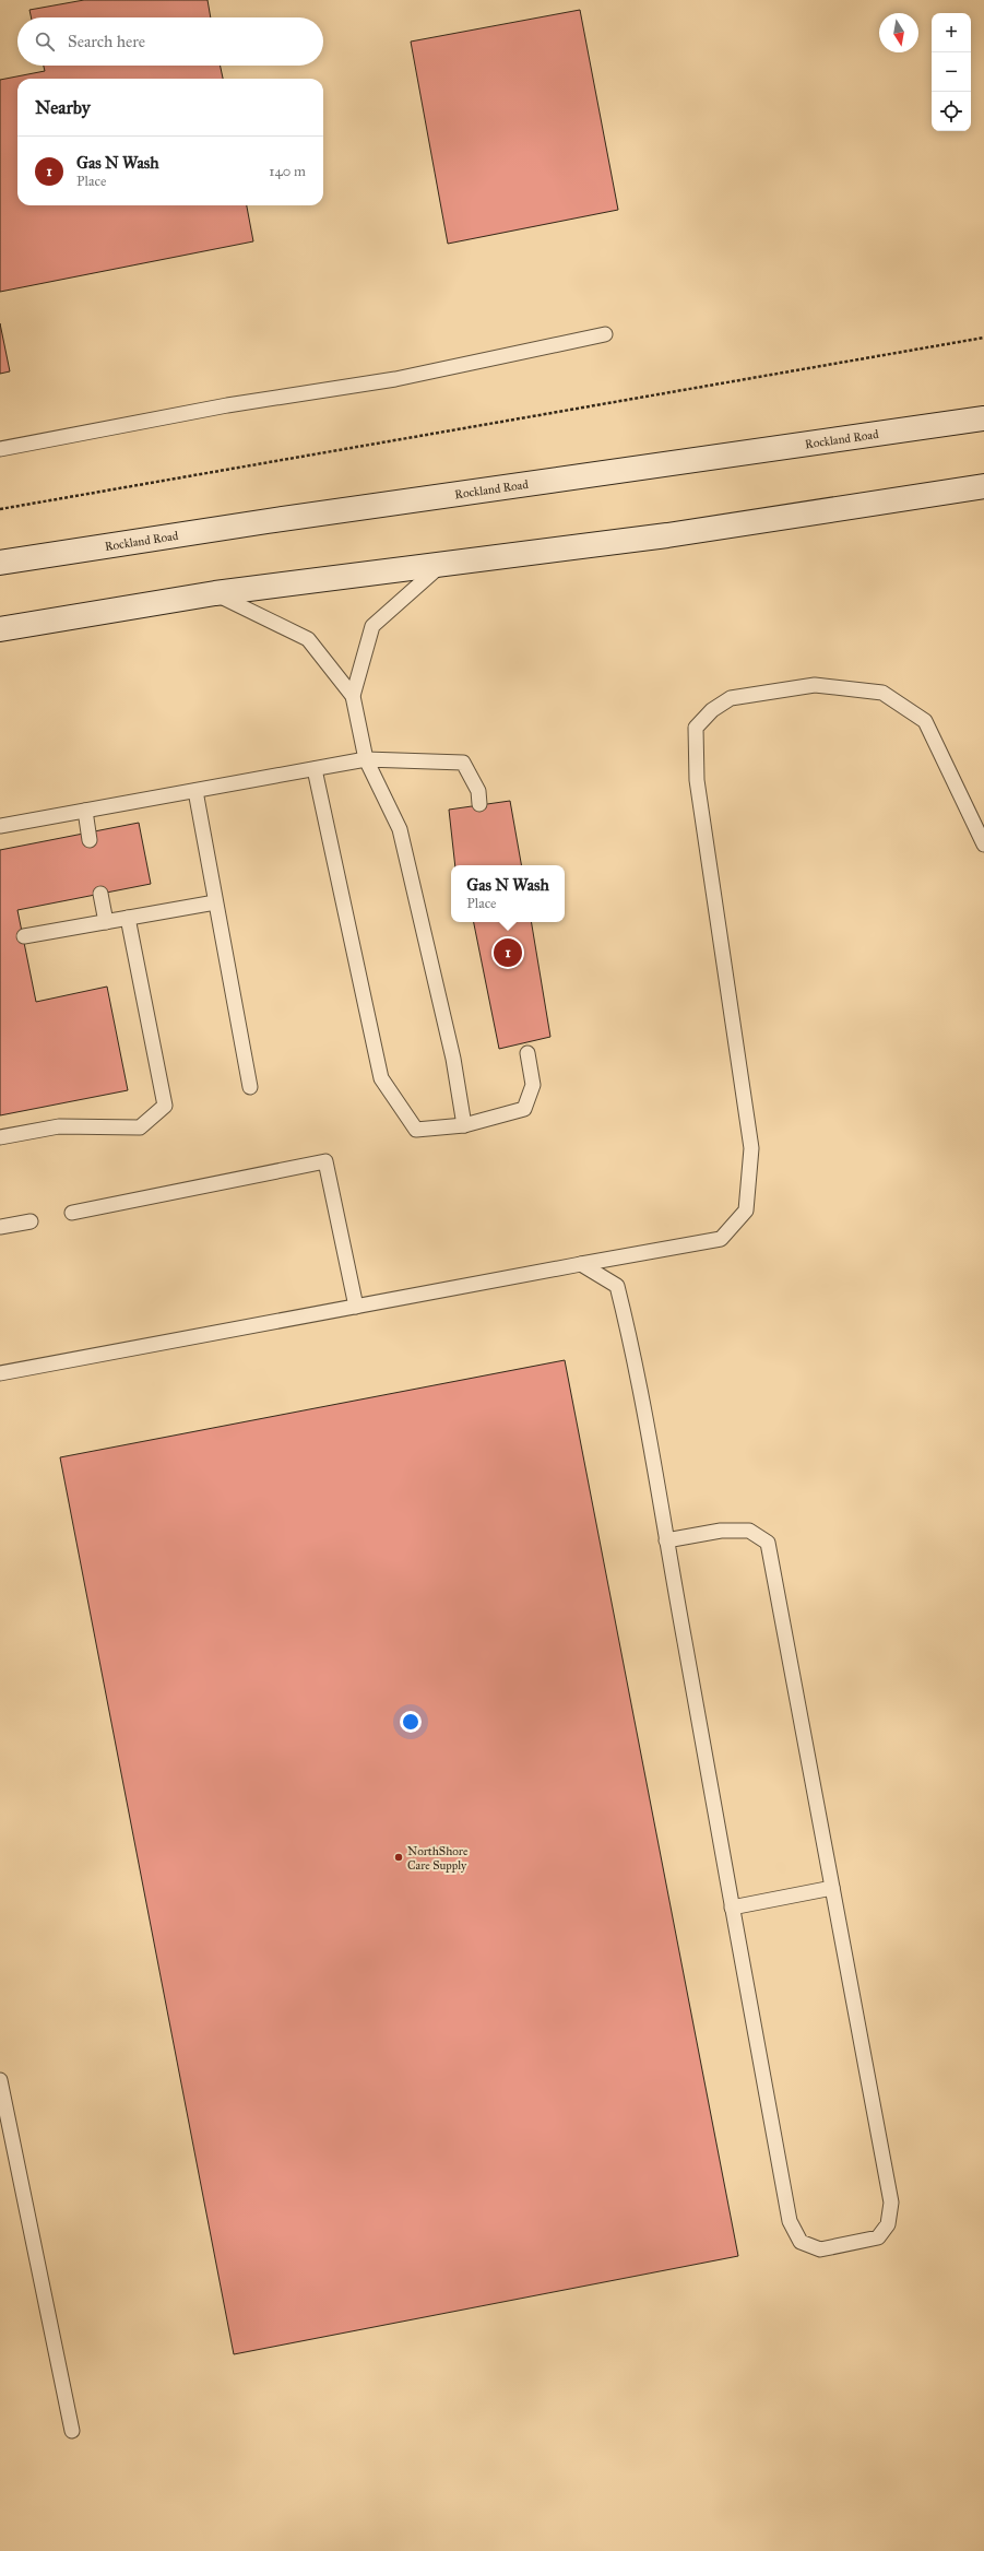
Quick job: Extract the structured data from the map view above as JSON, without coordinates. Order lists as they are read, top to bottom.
{
  "streets": {
    "main road": ["Rockland Road"]
  },
  "places": ["NorthShore Care Supply"],
  "north": "bottom",
  "page": {
    "map_buttons": ["+", "−"],
    "search": "Search here",
    "heading": "Nearby",
    "list": [
      {
        "mark": "1",
        "name": "Gas N Wash",
        "note": "Place",
        "value": "140 m"
      }
    ],
    "popup": ["Gas N Wash", "Place"],
    "pins": "1"
  }
}
